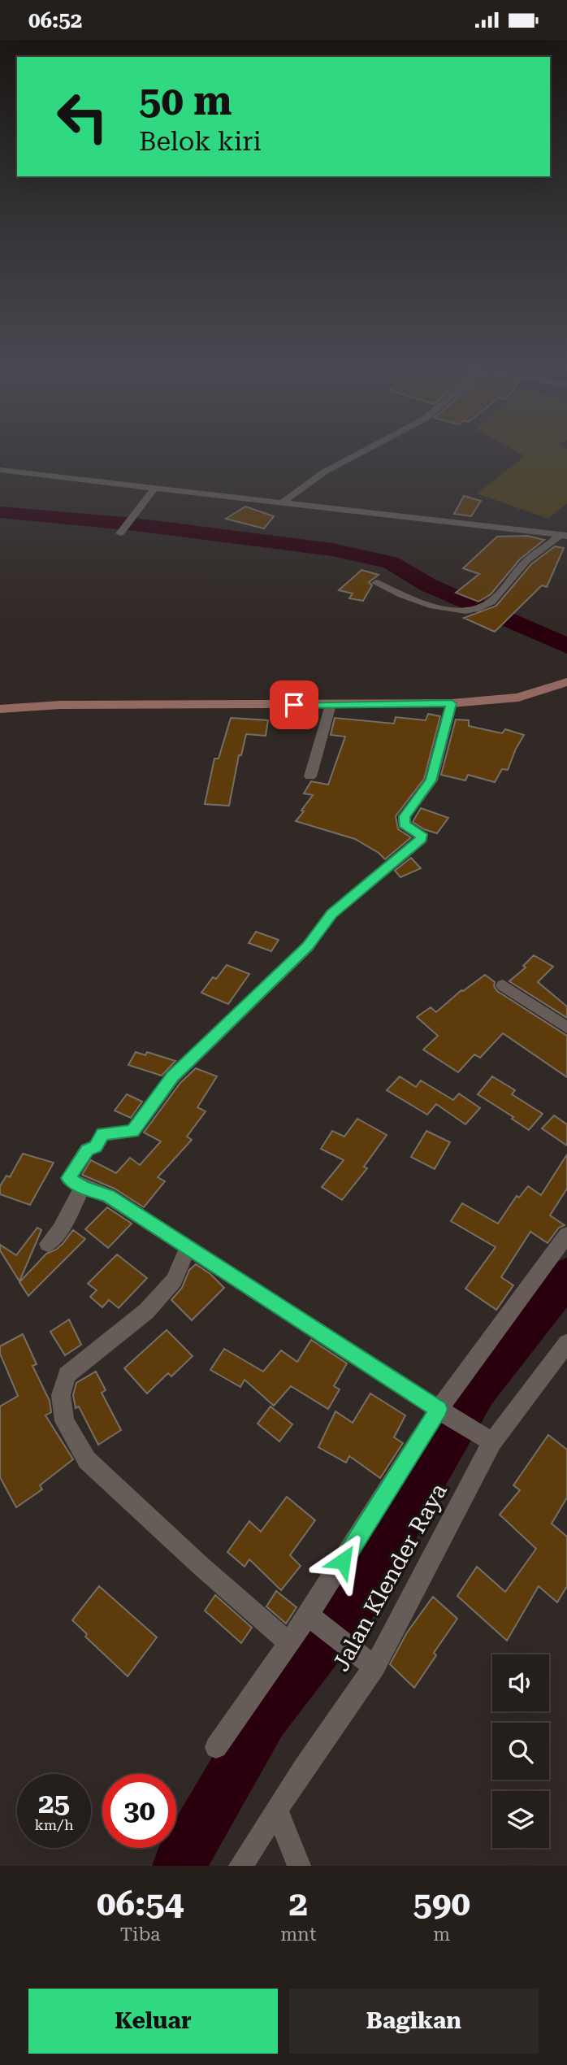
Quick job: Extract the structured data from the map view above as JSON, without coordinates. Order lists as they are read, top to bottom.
{
  "streets": {
    "street": ["Jalan Klender Raya"]
  },
  "page": {
    "status": "06:52",
    "turn": ["50 m", "Belok kiri"],
    "speed": "25 km/h",
    "limit": "30",
    "eta": [
      "06:54",
      "Tiba",
      "2",
      "mnt",
      "590",
      "m"
    ],
    "buttons": ["Keluar", "Bagikan"]
  }
}
